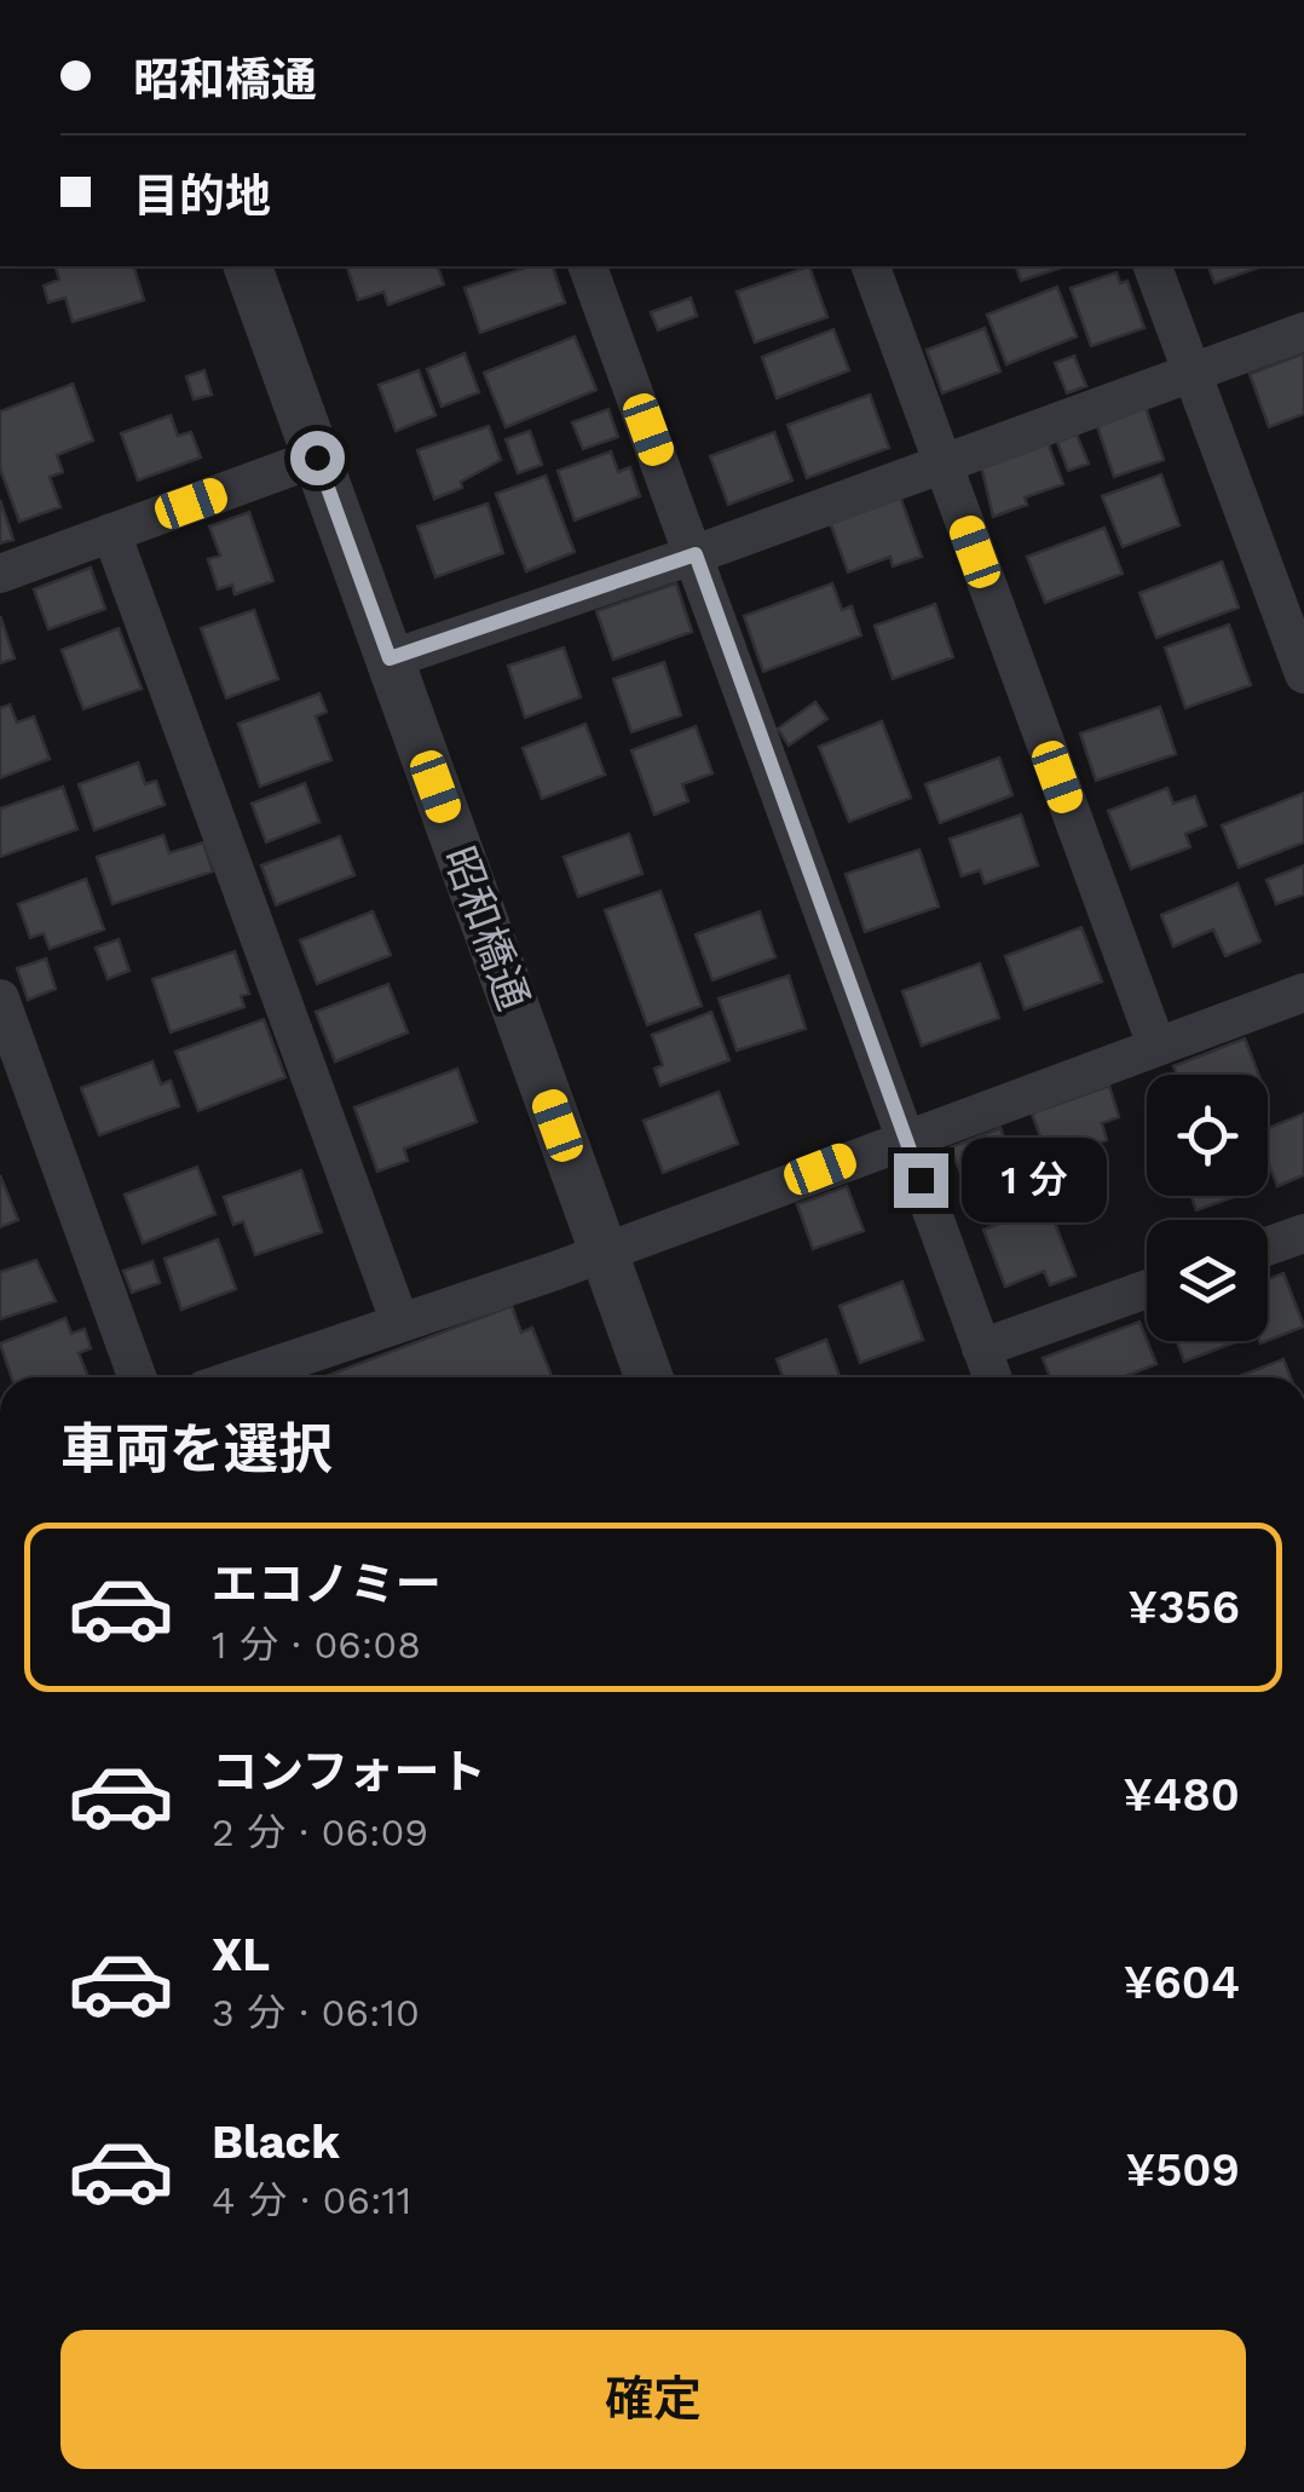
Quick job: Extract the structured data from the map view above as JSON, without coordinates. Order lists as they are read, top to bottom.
{
  "streets": {
    "street": ["昭和橋通"]
  },
  "page": {
    "banner": ["昭和橋通", "目的地"],
    "bubble": "1 分",
    "heading": "車両を選択",
    "list": [
      {
        "name": "エコノミー",
        "note": "1 分 · 06:08",
        "value": "¥356"
      },
      {
        "name": "コンフォート",
        "note": "2 分 · 06:09",
        "value": "¥480"
      },
      {
        "name": "XL",
        "note": "3 分 · 06:10",
        "value": "¥604"
      },
      {
        "name": "Black",
        "note": "4 分 · 06:11",
        "value": "¥509"
      }
    ],
    "buttons": "確定"
  }
}
